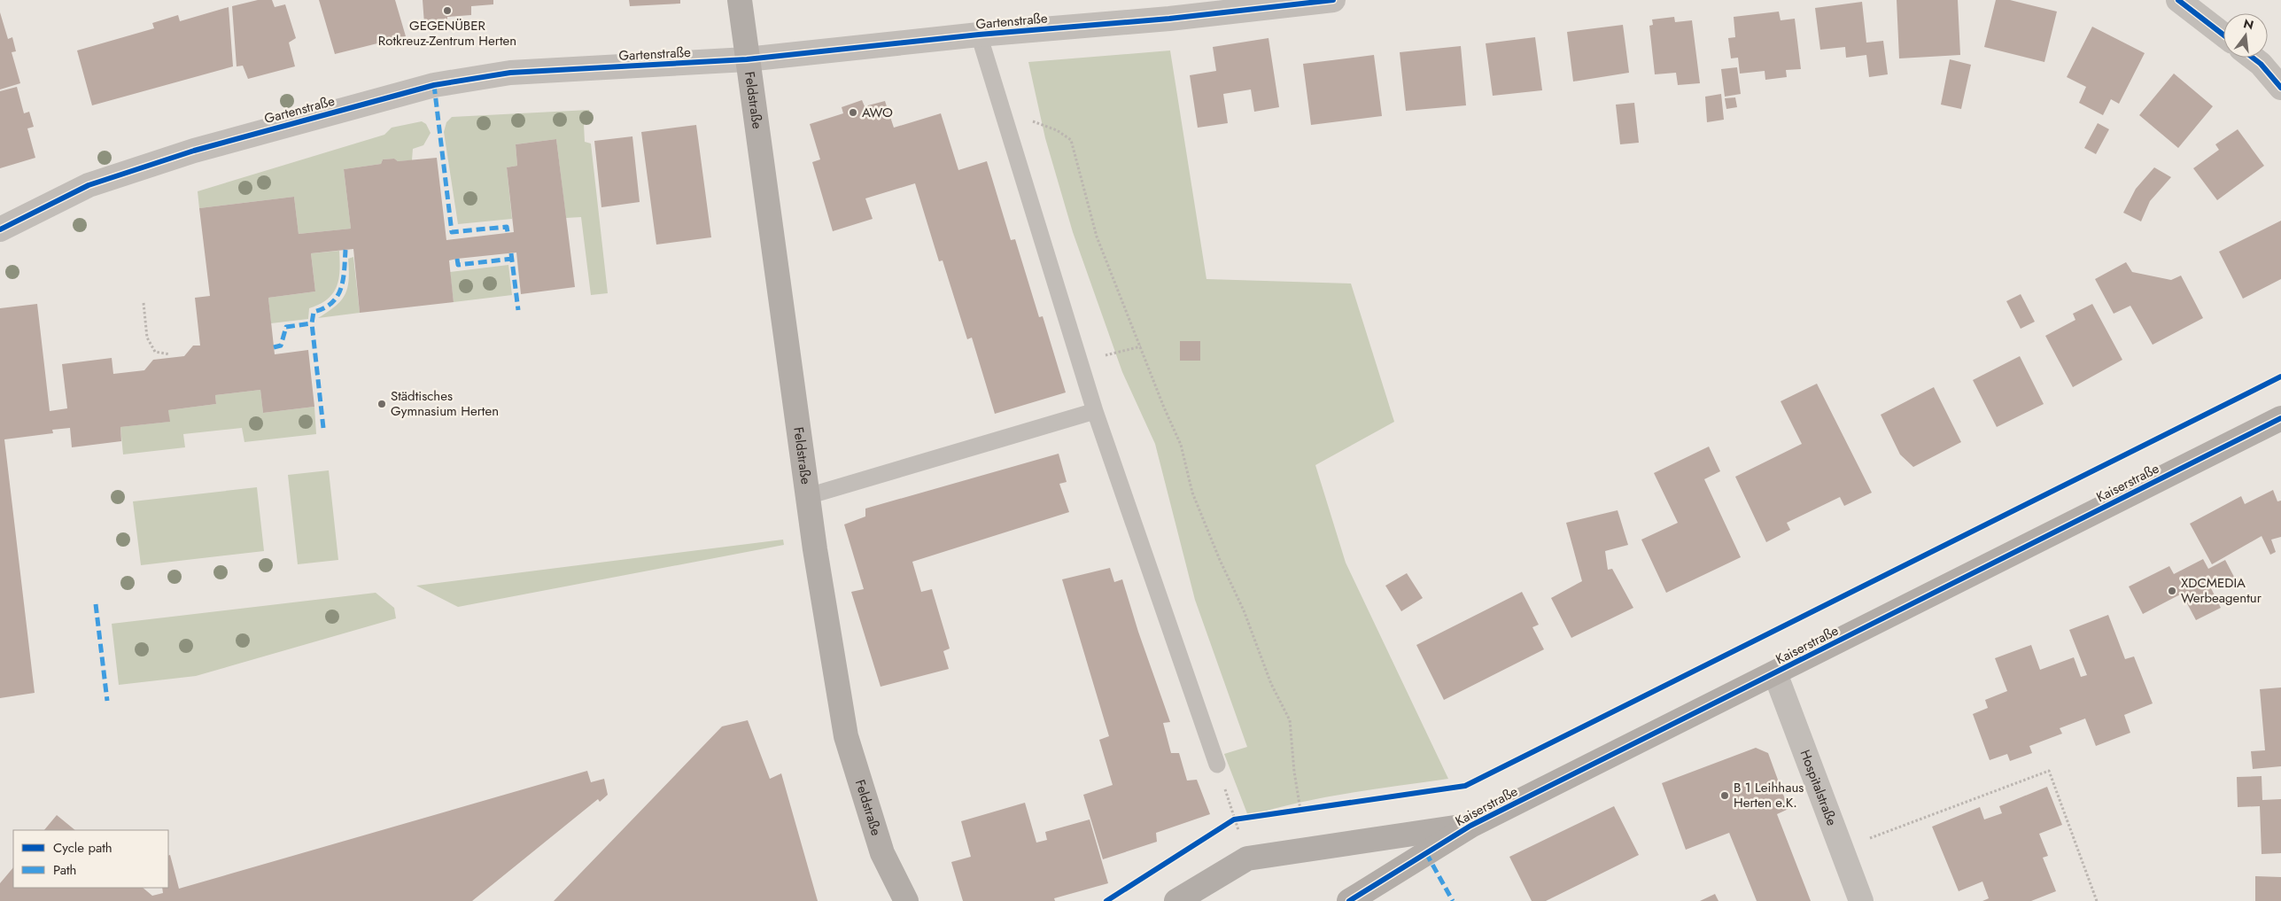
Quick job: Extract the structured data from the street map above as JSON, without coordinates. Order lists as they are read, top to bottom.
{
  "streets": {
    "main road": ["Feldstraße", "Kaiserstraße"],
    "street": ["Gartenstraße", "Hospitalstraße"]
  },
  "crossings": [
    ["Gartenstraße", "Feldstraße"],
    ["Kaiserstraße", "Hospitalstraße"]
  ],
  "places": [
    "GEGENÜBER Rotkreuz-Zentrum Herten",
    "AWO",
    "Städtisches Gymnasium Herten",
    "XDCMEDIA Werbeagentur",
    "B 1 Leihhaus Herten e.K."
  ],
  "legend": ["Cycle path", "Path"],
  "north": "top"
}
